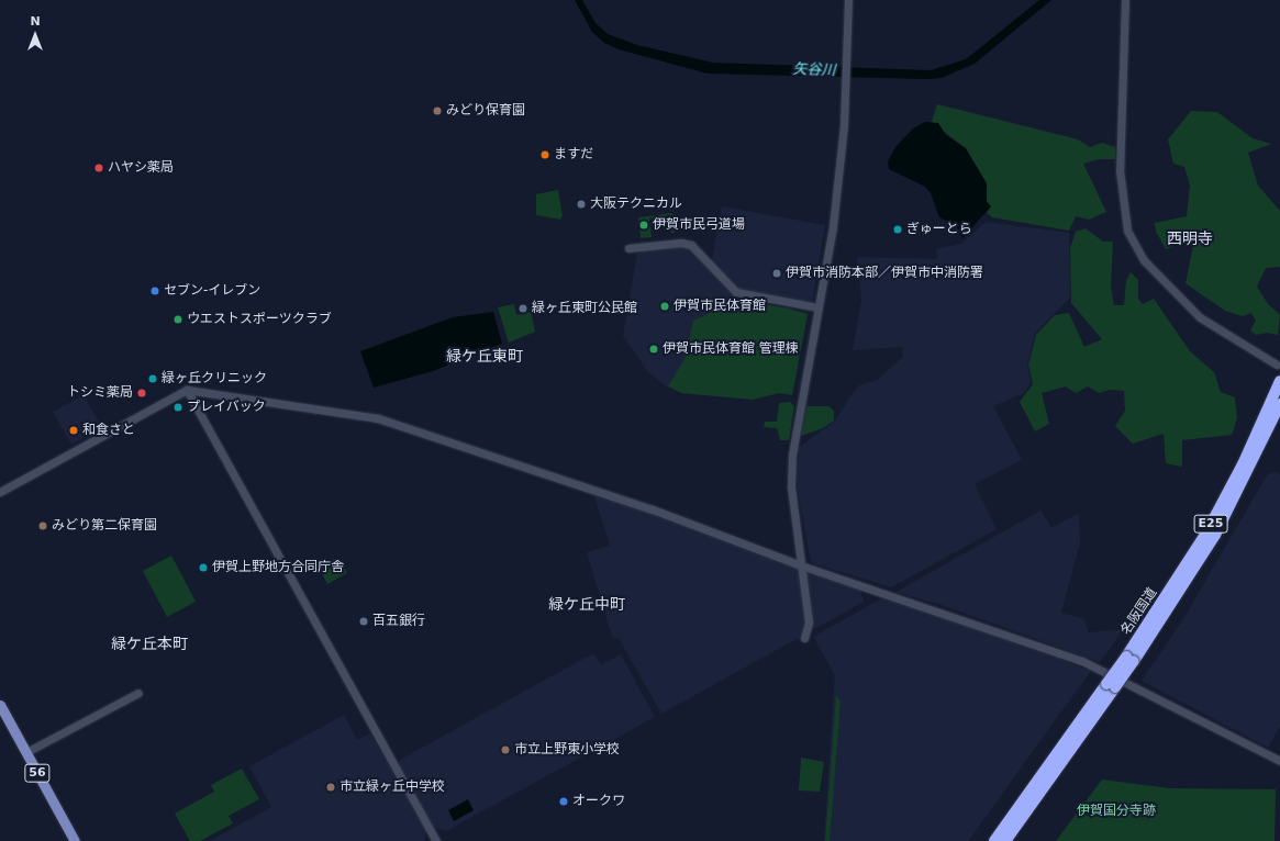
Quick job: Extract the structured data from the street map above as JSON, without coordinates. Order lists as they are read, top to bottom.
{
  "streets": {
    "highway": ["E25", "名阪国道"],
    "main road": ["56"]
  },
  "districts": [
    "西明寺",
    "緑ケ丘東町",
    "緑ケ丘中町",
    "緑ケ丘本町"
  ],
  "water": ["矢谷川"],
  "parks": ["伊賀国分寺跡"],
  "places": [
    "みどり保育園",
    "ますだ",
    "ハヤシ薬局",
    "大阪テクニカル",
    "伊賀市民弓道場",
    "ぎゅーとら",
    "伊賀市消防本部／伊賀市中消防署",
    "セブン-イレブン",
    "伊賀市民体育館",
    "緑ヶ丘東町公民館",
    "ウエストスポーツクラブ",
    "伊賀市民体育館 管理棟",
    "緑ヶ丘クリニック",
    "トシミ薬局",
    "プレイバック",
    "和食さと",
    "みどり第二保育園",
    "伊賀上野地方合同庁舎",
    "百五銀行",
    "市立上野東小学校",
    "市立緑ヶ丘中学校",
    "オークワ"
  ],
  "north": "top"
}
